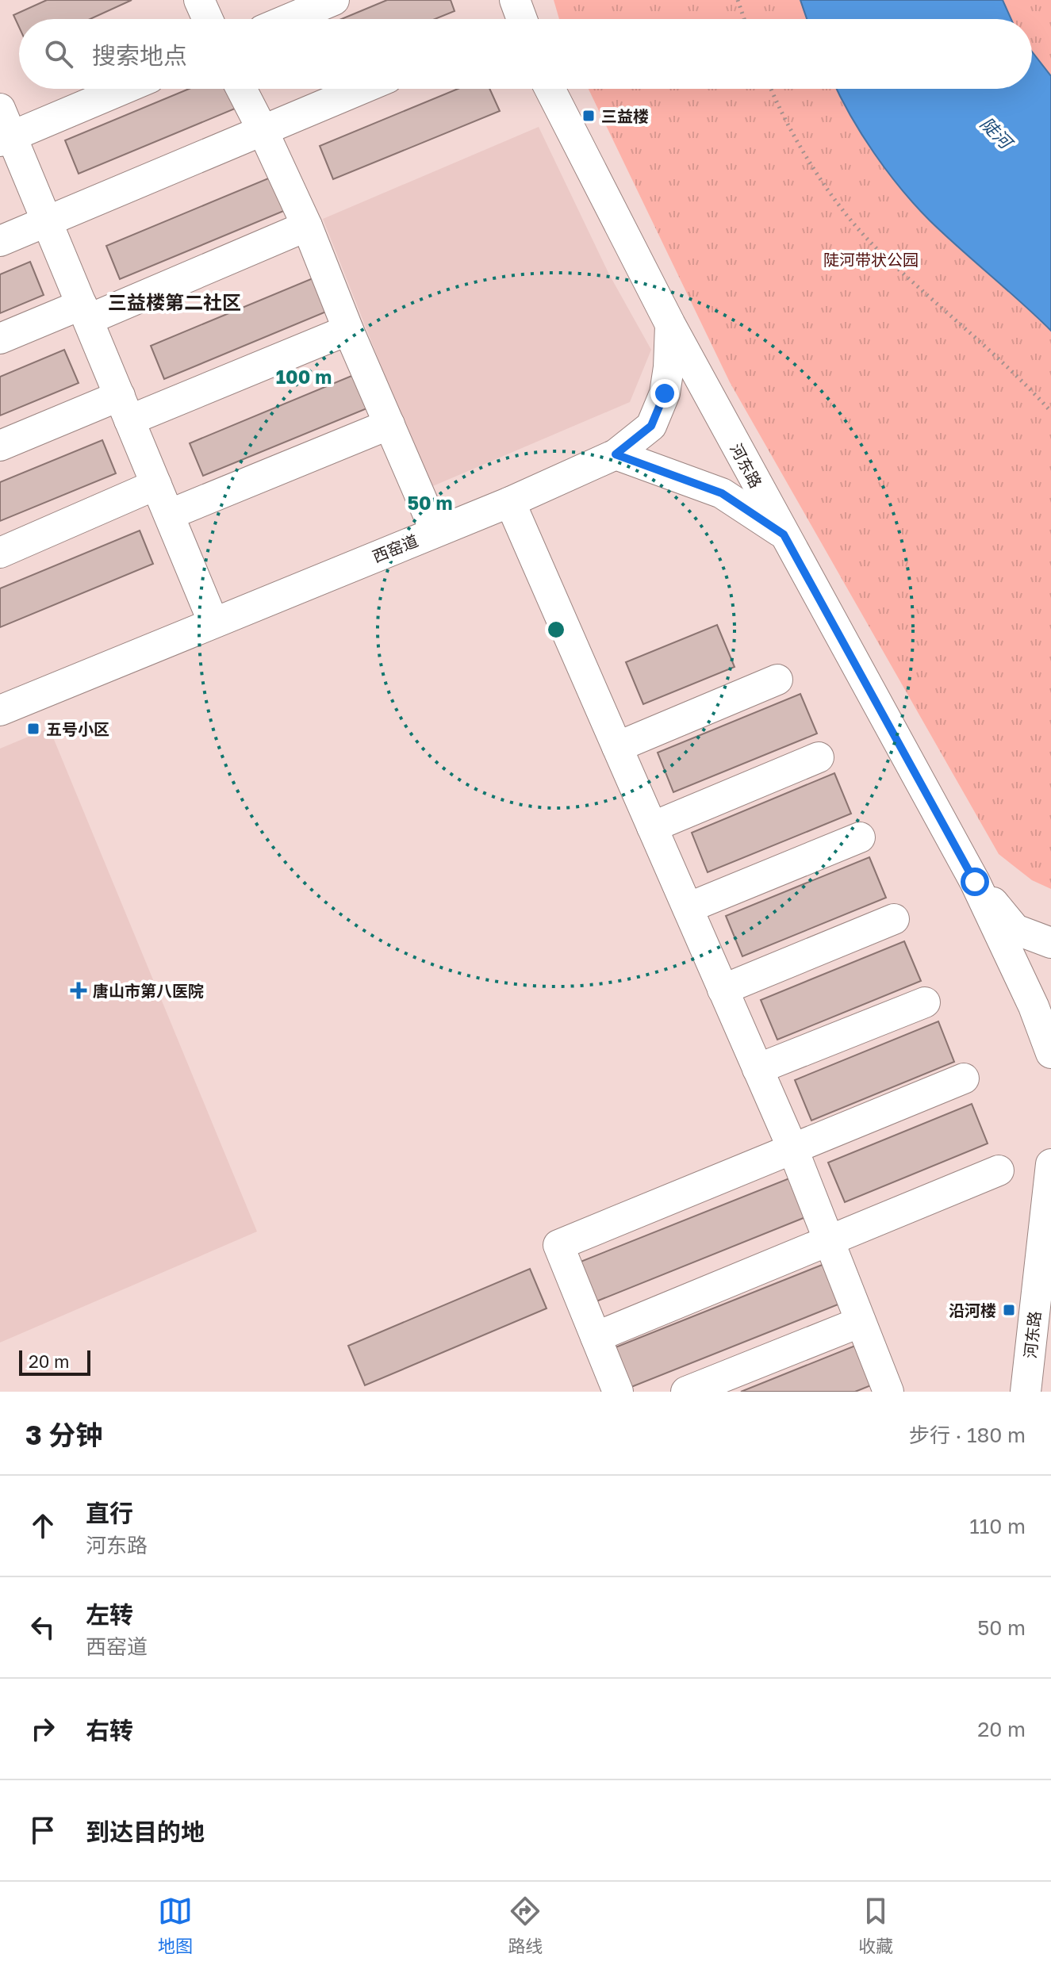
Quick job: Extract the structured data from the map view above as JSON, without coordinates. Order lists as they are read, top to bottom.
{
  "streets": {
    "street": ["河东路", "西窑道"]
  },
  "crossings": [
    ["河东路", "西窑道"]
  ],
  "districts": ["三益楼第二社区"],
  "water": ["陡河"],
  "parks": ["陡河带状公园"],
  "places": {
    "transit": ["三益楼", "五号小区", "沿河楼"],
    "health": ["唐山市第八医院"]
  },
  "scale_bar": "20 m",
  "page": {
    "search": "搜索地点",
    "scale": "20 m",
    "heading": ["3 分钟", "步行 · 180 m"],
    "list": [
      ["直行", "河东路", "110 m"],
      ["左转", "西窑道", "50 m"],
      ["右转", "20 m"],
      "到达目的地"
    ],
    "nav": ["地图", "路线", "收藏"]
  },
  "rings": ["100 m", "50 m"]
}
